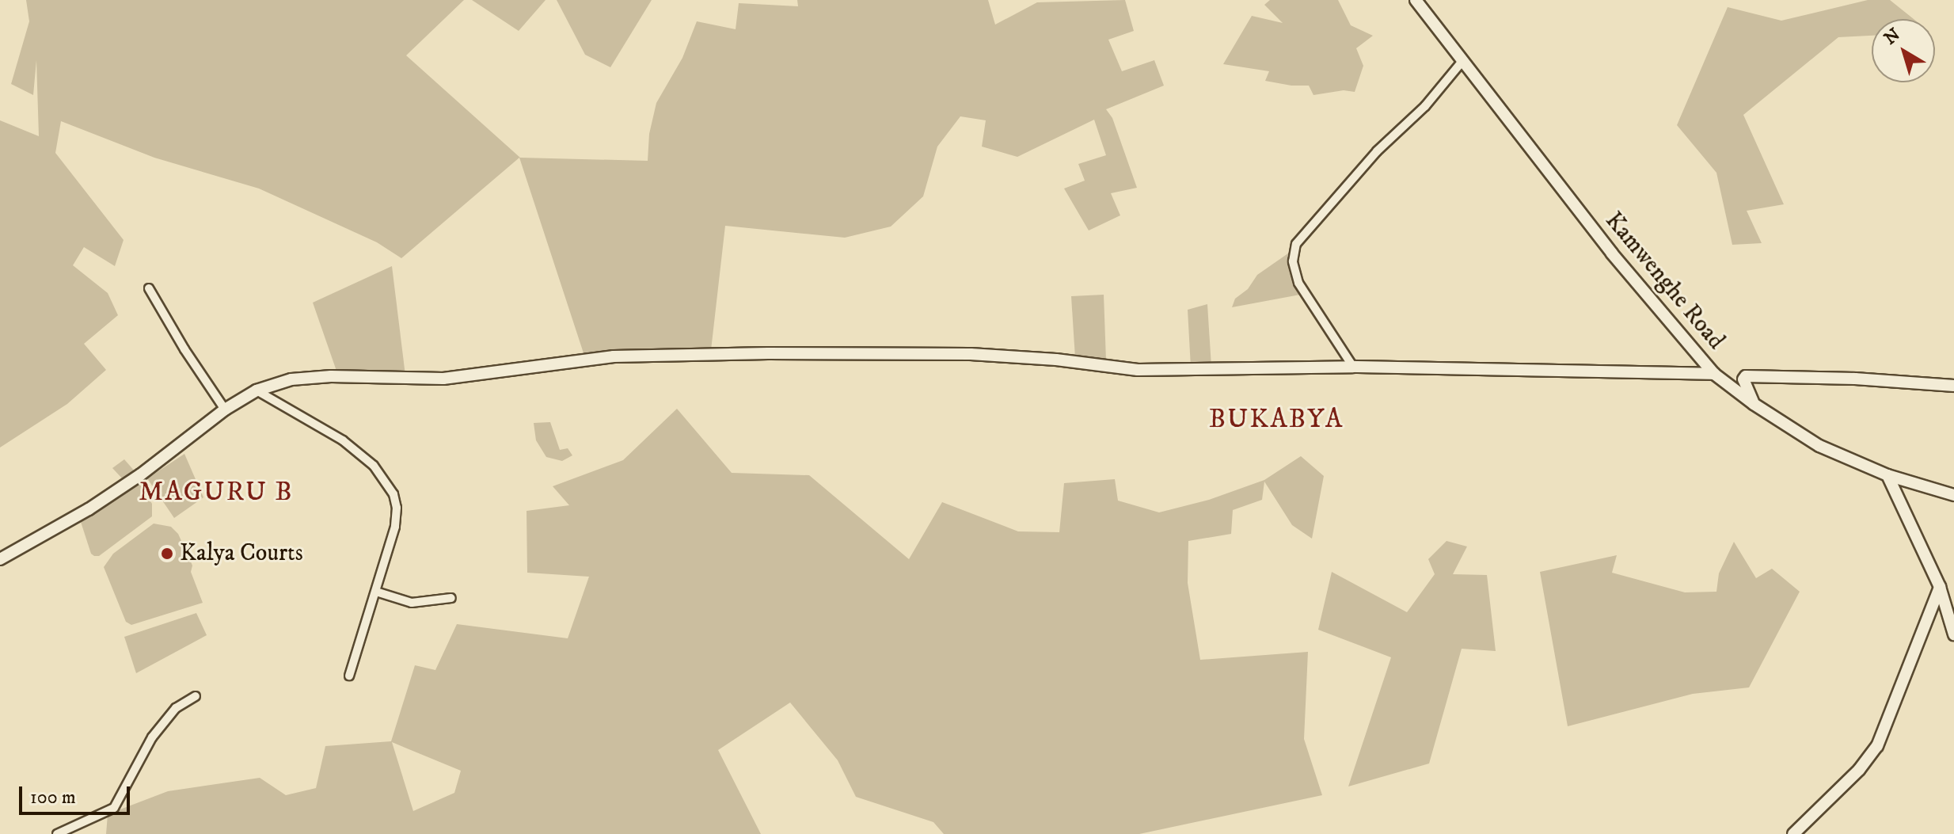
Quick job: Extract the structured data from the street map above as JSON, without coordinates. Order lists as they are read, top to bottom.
{
  "streets": {
    "street": ["Kamwenghe Road"]
  },
  "districts": ["BUKABYA", "MAGURU B"],
  "places": ["Kalya Courts"],
  "scale_bar": "100 m",
  "north": "top left"
}
